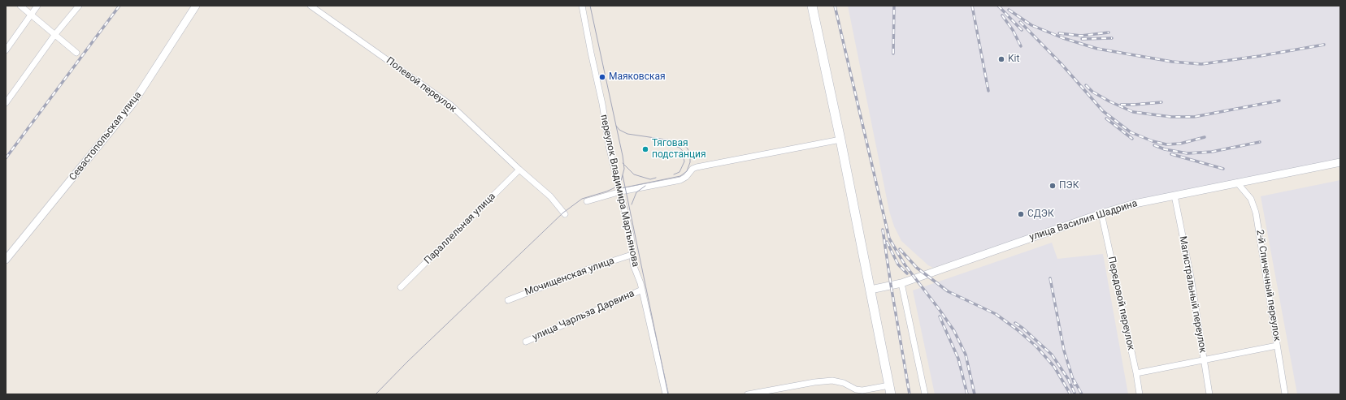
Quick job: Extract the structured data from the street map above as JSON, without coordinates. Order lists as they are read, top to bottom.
{
  "streets": {
    "street": [
      "Полевой переулок",
      "Севастопольская улица",
      "переулок Владимира Мартьянова",
      "улица Василия Шадрина",
      "Параллельная улица",
      "Мочищенская улица",
      "2-й Спичечный переулок",
      "Магистральный переулок",
      "Передовой переулок",
      "улица Чарльза Дарвина"
    ]
  },
  "crossings": [
    ["Полевой переулок", "Параллельная улица"],
    ["переулок Владимира Мартьянова", "Мочищенская улица"],
    ["переулок Владимира Мартьянова", "улица Чарльза Дарвина"],
    ["улица Василия Шадрина", "2-й Спичечный переулок"],
    ["улица Василия Шадрина", "Магистральный переулок"],
    ["улица Василия Шадрина", "Передовой переулок"]
  ],
  "places": [
    "Kit",
    "Маяковская",
    "Тяговая подстанция",
    "ПЭК",
    "СДЭК"
  ]
}
